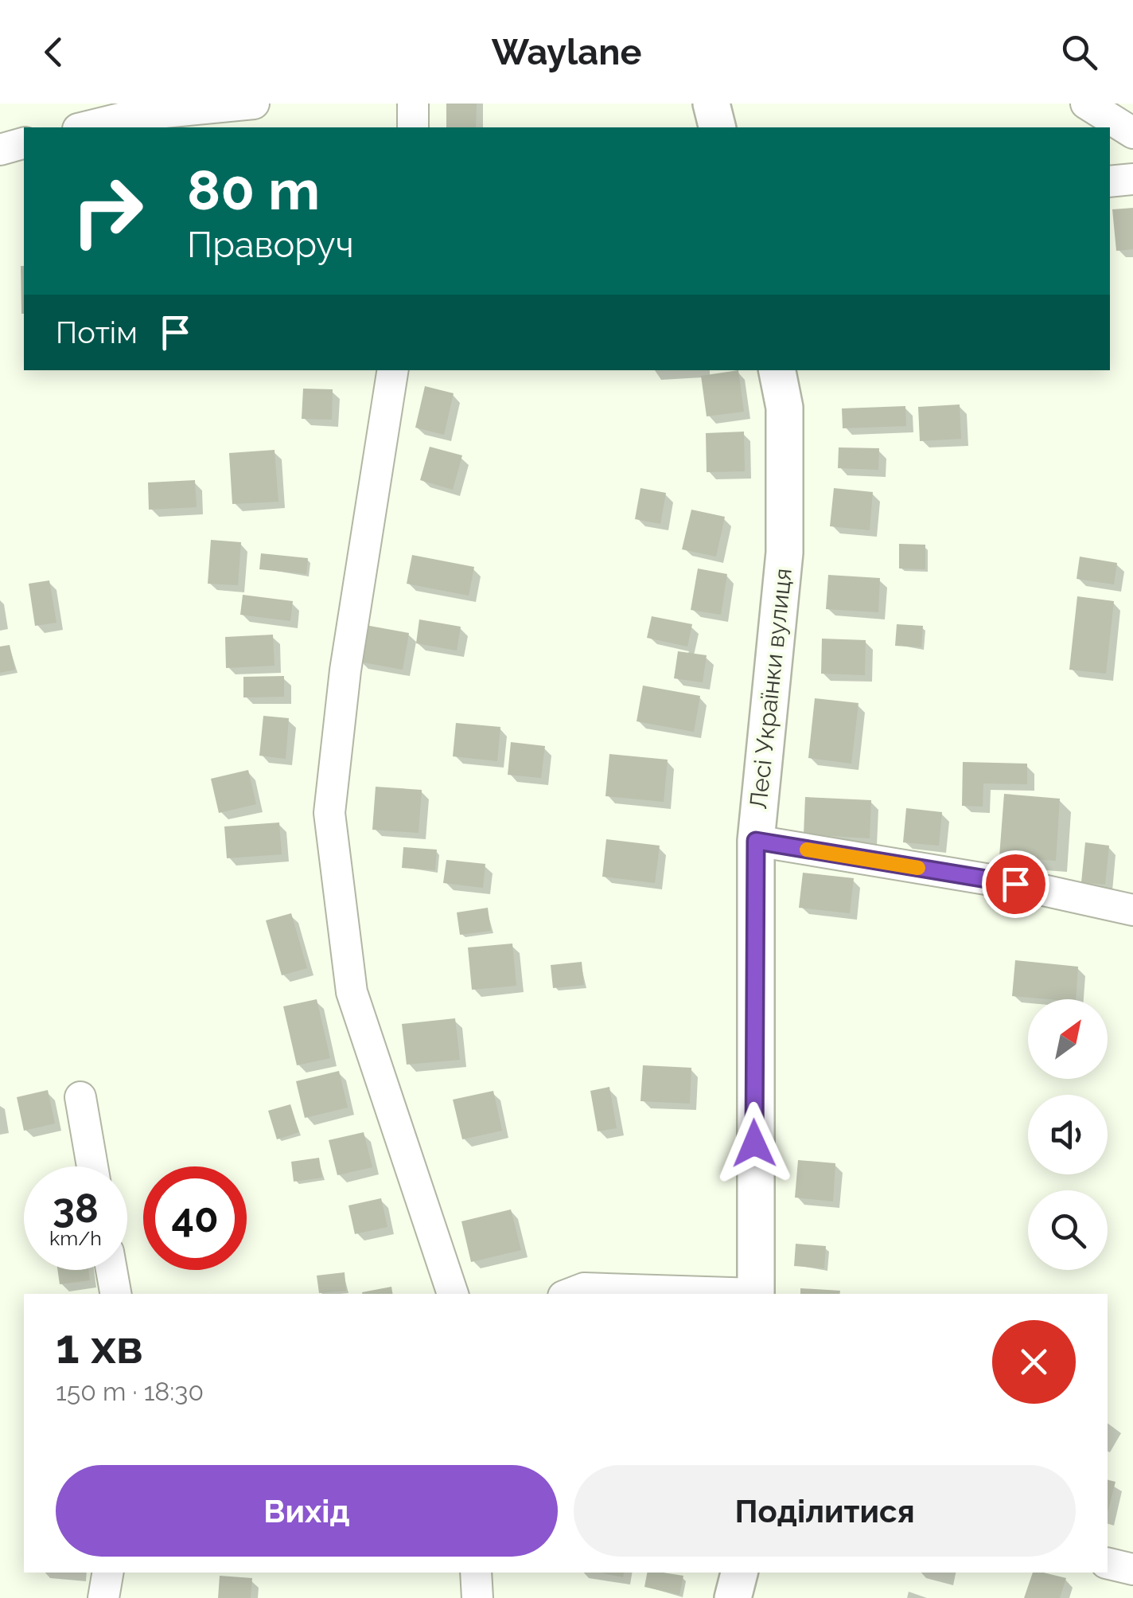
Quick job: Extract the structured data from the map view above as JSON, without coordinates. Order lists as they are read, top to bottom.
{
  "streets": {
    "street": ["Лесі Українки вулиця"]
  },
  "north": "top right",
  "page": {
    "header": "Waylane",
    "turn": ["80 m", "Праворуч"],
    "then": "Потім",
    "speed": "38 km/h",
    "limit": "40",
    "heading": ["1 хв", "150 m · 18:30"],
    "buttons": ["Вихід", "Поділитися"]
  }
}
